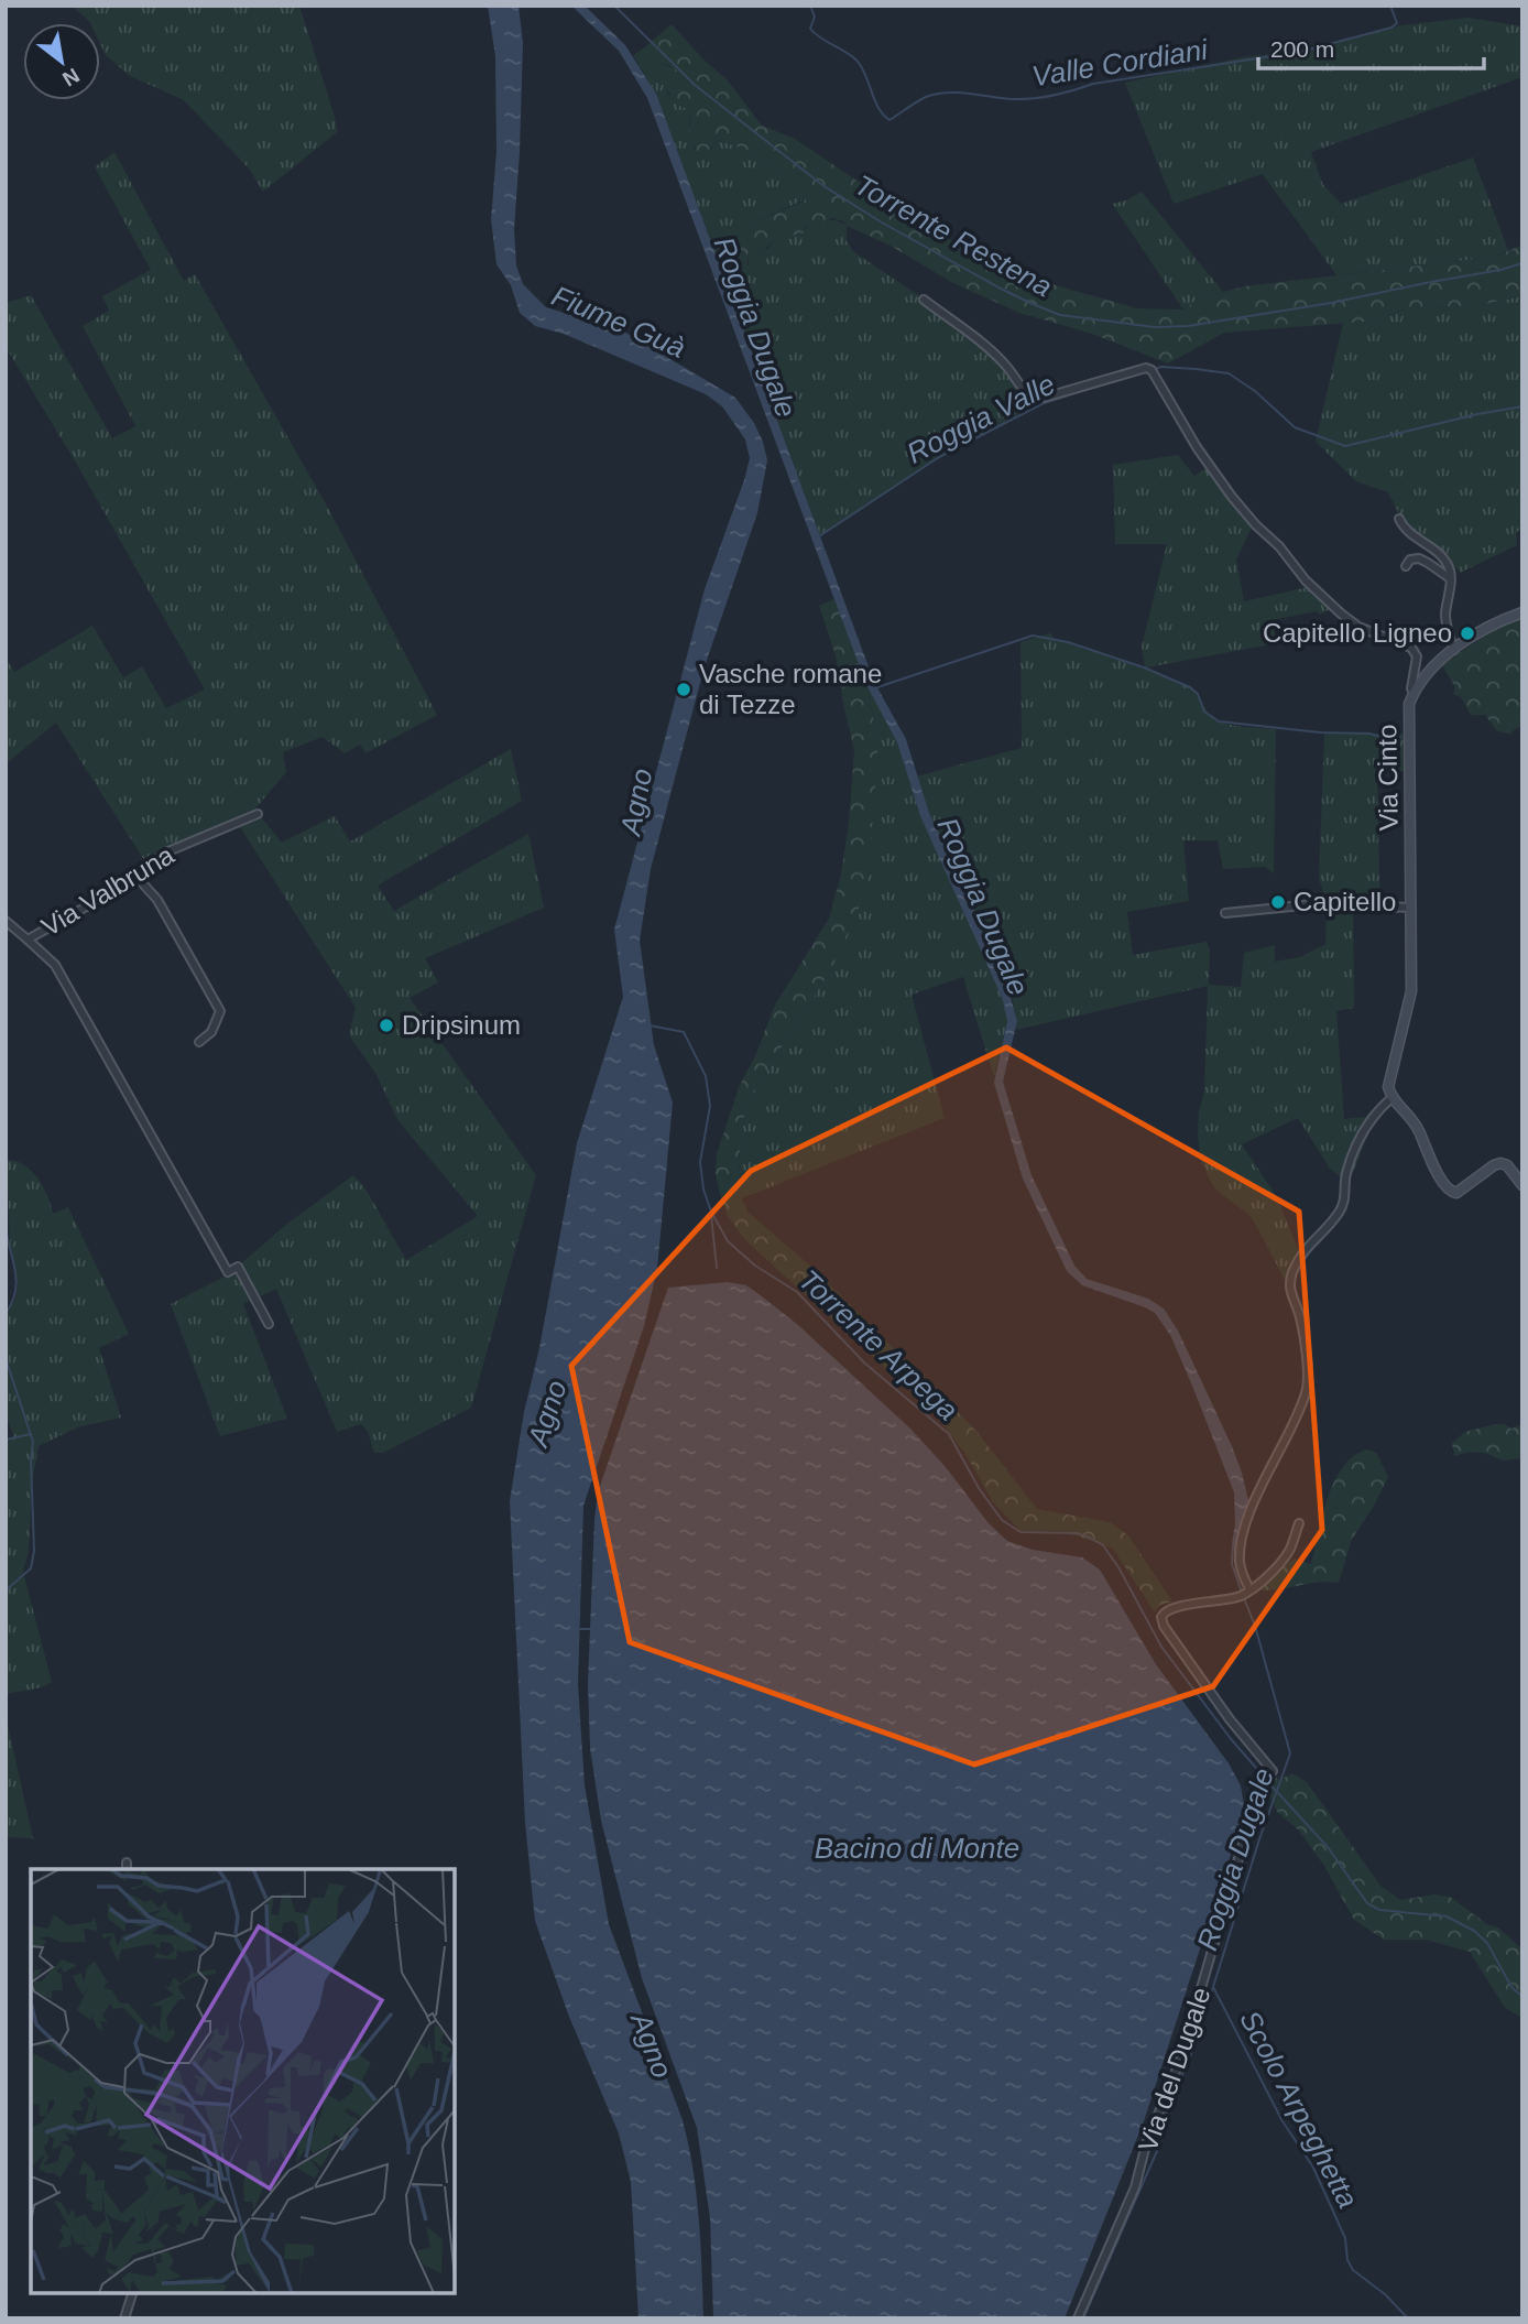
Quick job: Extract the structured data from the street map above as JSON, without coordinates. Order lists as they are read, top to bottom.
{
  "streets": {
    "street": ["Via Cinto", "Via Valbruna", "Via del Dugale"]
  },
  "water": [
    "Valle Cordiani",
    "Torrente Restena",
    "Fiume Guà",
    "Roggia Dugale",
    "Roggia Valle",
    "Agno",
    "Torrente Arpega",
    "Bacino di Monte",
    "Scolo Arpeghetta"
  ],
  "places": [
    "Capitello Ligneo",
    "Vasche romane di Tezze",
    "Capitello",
    "Dripsinum"
  ],
  "scale_bar": "200 m",
  "north": "bottom right"
}
